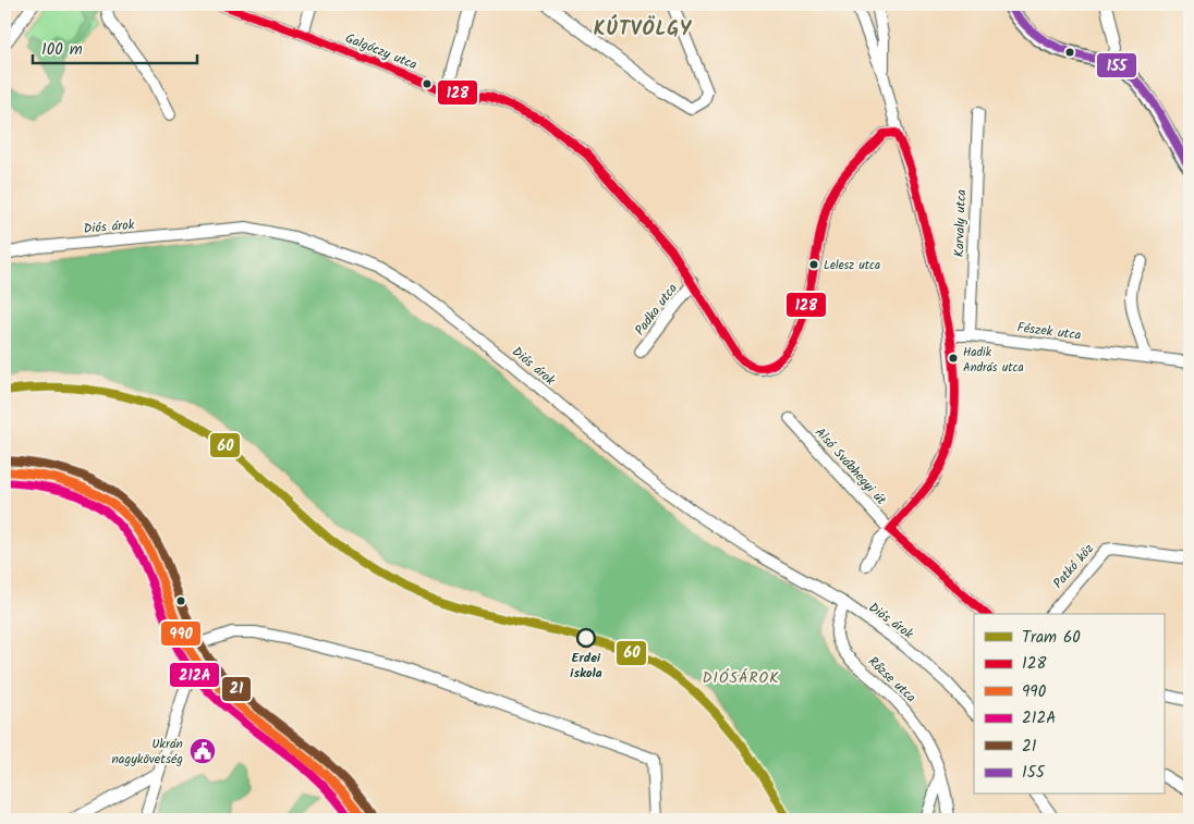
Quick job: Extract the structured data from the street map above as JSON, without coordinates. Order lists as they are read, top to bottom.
{
  "streets": {
    "street": [
      "Galgóczy utca",
      "Karvaly utca",
      "Diós árok",
      "Padka utca",
      "Fészek utca",
      "Alsó Svábhegyi út",
      "Patkó köz",
      "Rőzse utca"
    ]
  },
  "crossings": [
    ["Galgóczy utca", "Padka utca"],
    ["Karvaly utca", "Fészek utca"],
    ["Diós árok", "Rőzse utca"]
  ],
  "districts": ["KÚTVÖLGY", "DIÓSÁROK"],
  "places": {
    "other": ["Lelesz utca", "Hadik András utca", "Erdei iskola"],
    "public building": ["Ukrán nagykövetség"]
  },
  "lines": [
    "transit line 128",
    "transit line 155",
    "tram line 60",
    "transit line 21",
    "transit line 990",
    "transit line 212A"
  ],
  "legend": [
    "Tram 60",
    "128",
    "990",
    "212A",
    "21",
    "155"
  ],
  "scale_bar": "100 m"
}
